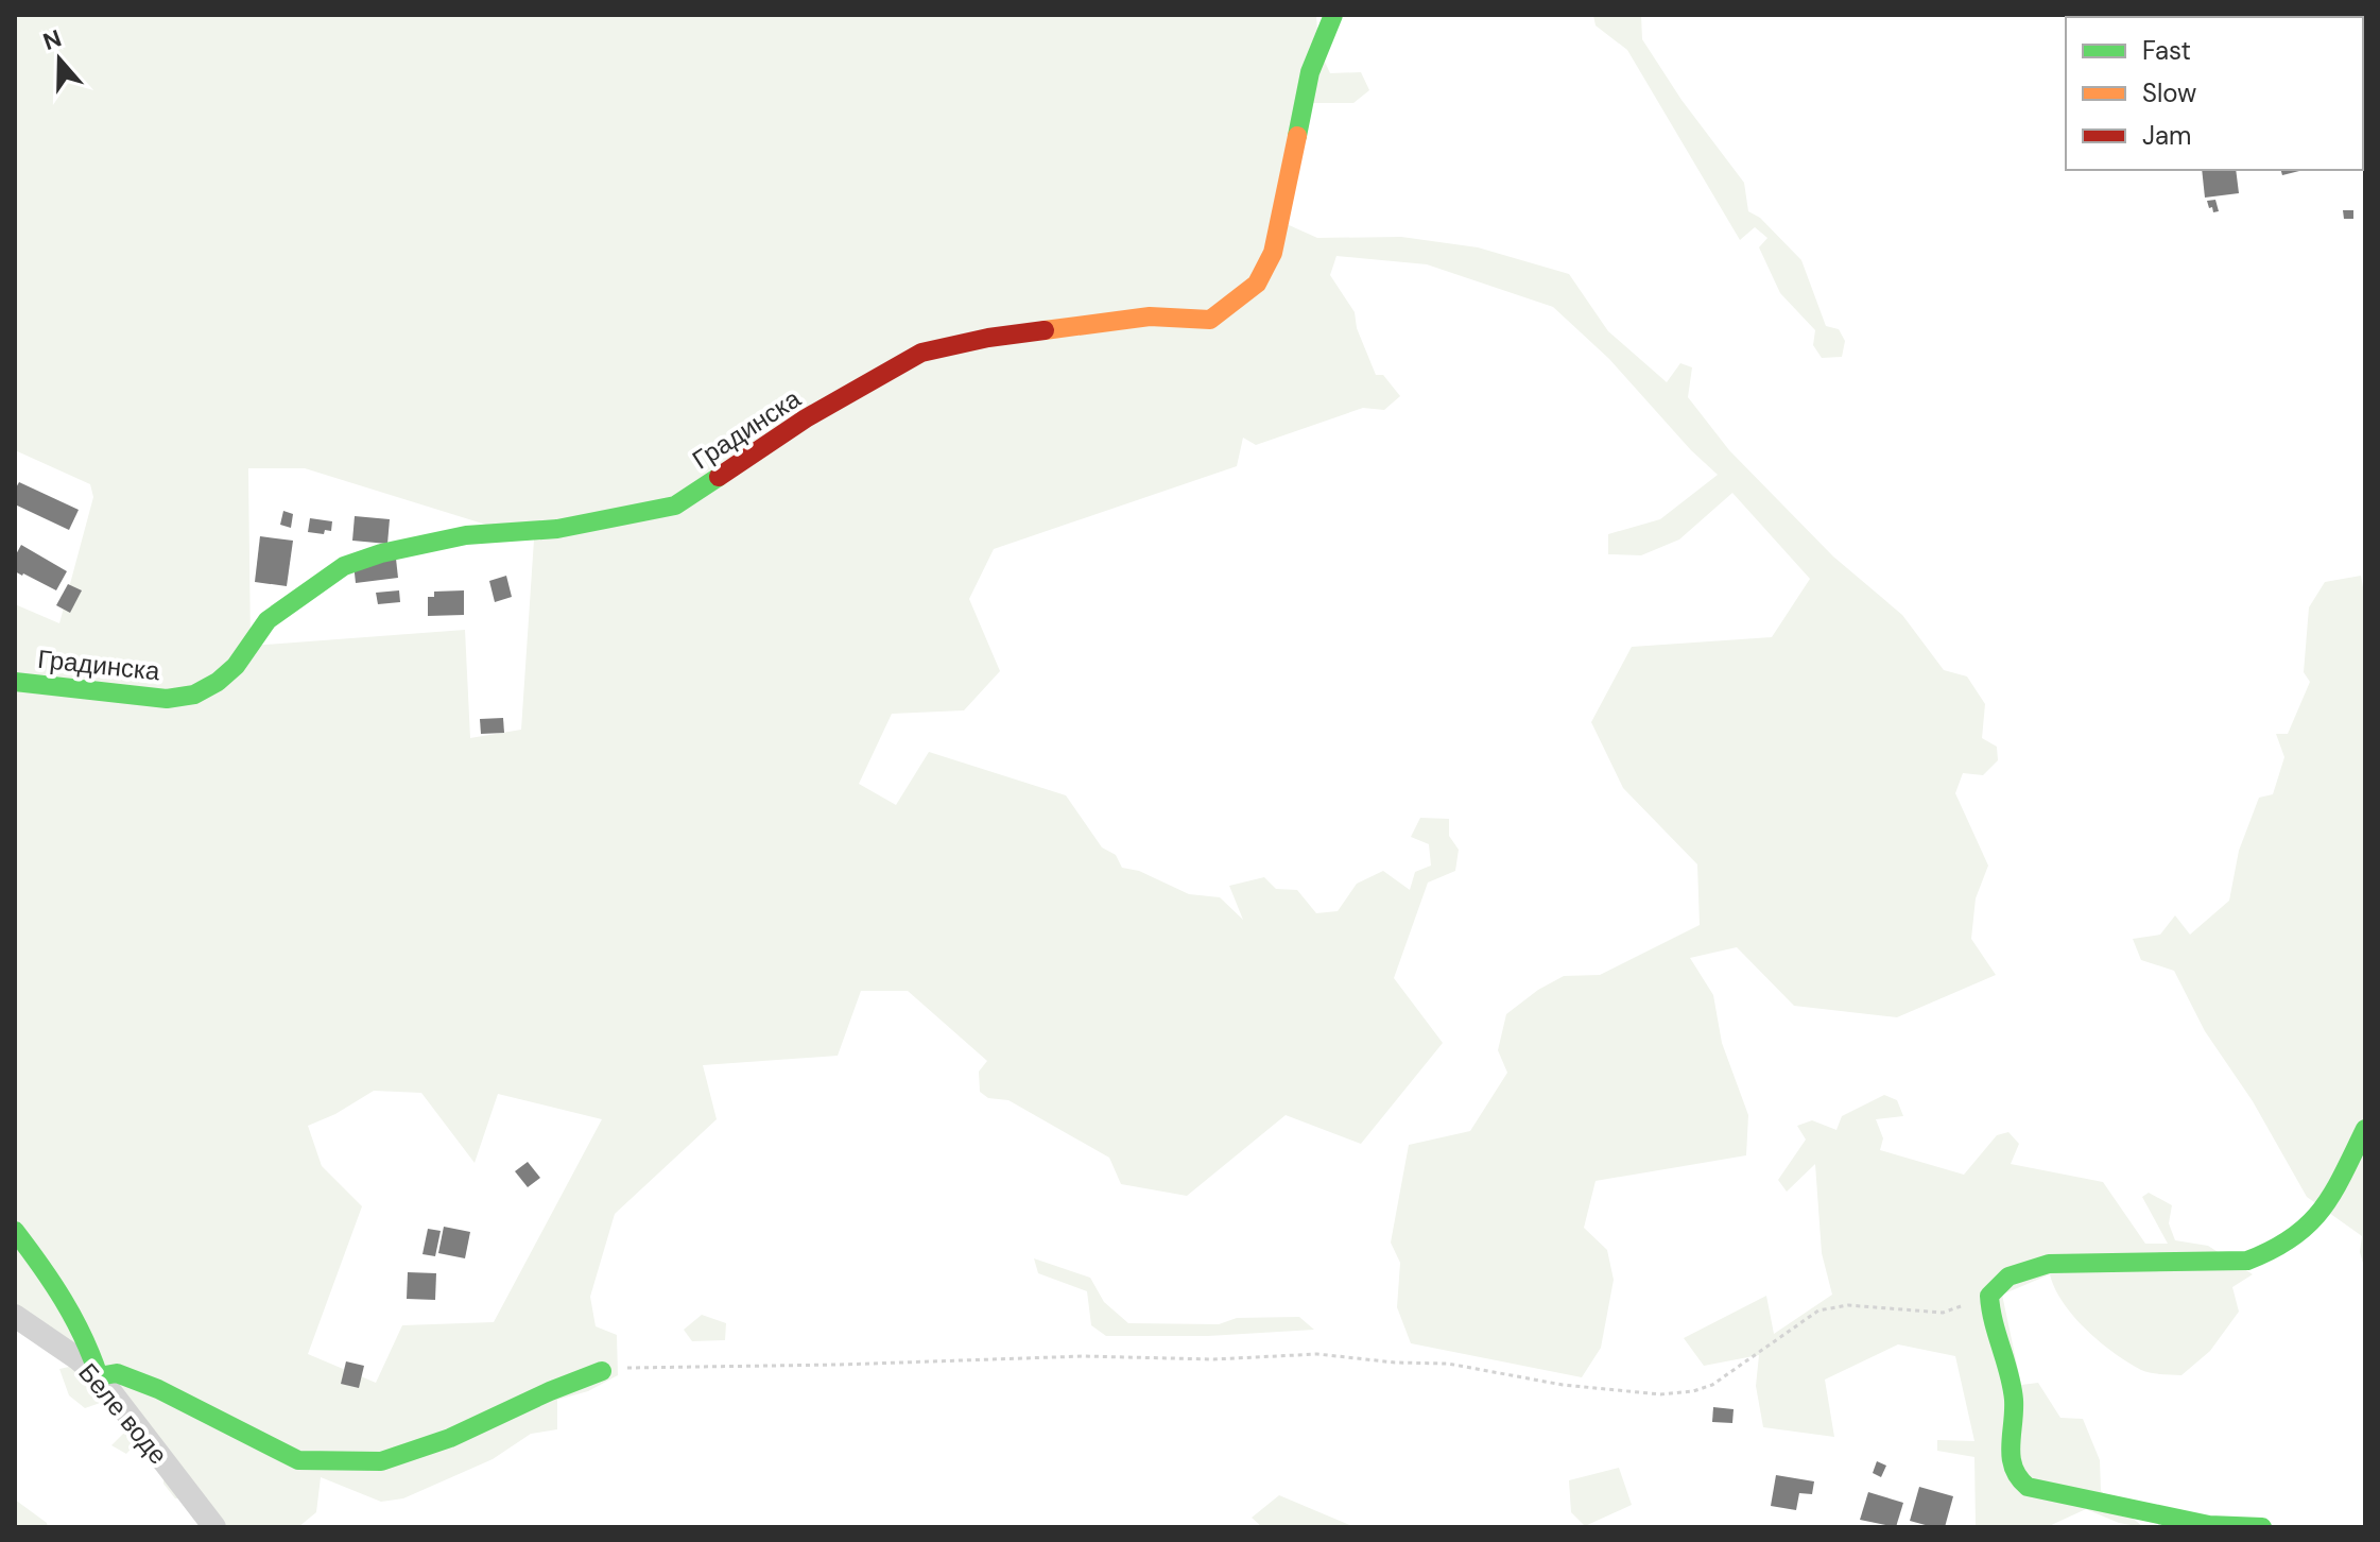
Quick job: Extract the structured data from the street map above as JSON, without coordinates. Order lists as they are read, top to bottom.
{
  "streets": {
    "street": ["Градинска", "Беле воде"]
  },
  "legend": ["Fast", "Slow", "Jam"],
  "north": "top"
}
